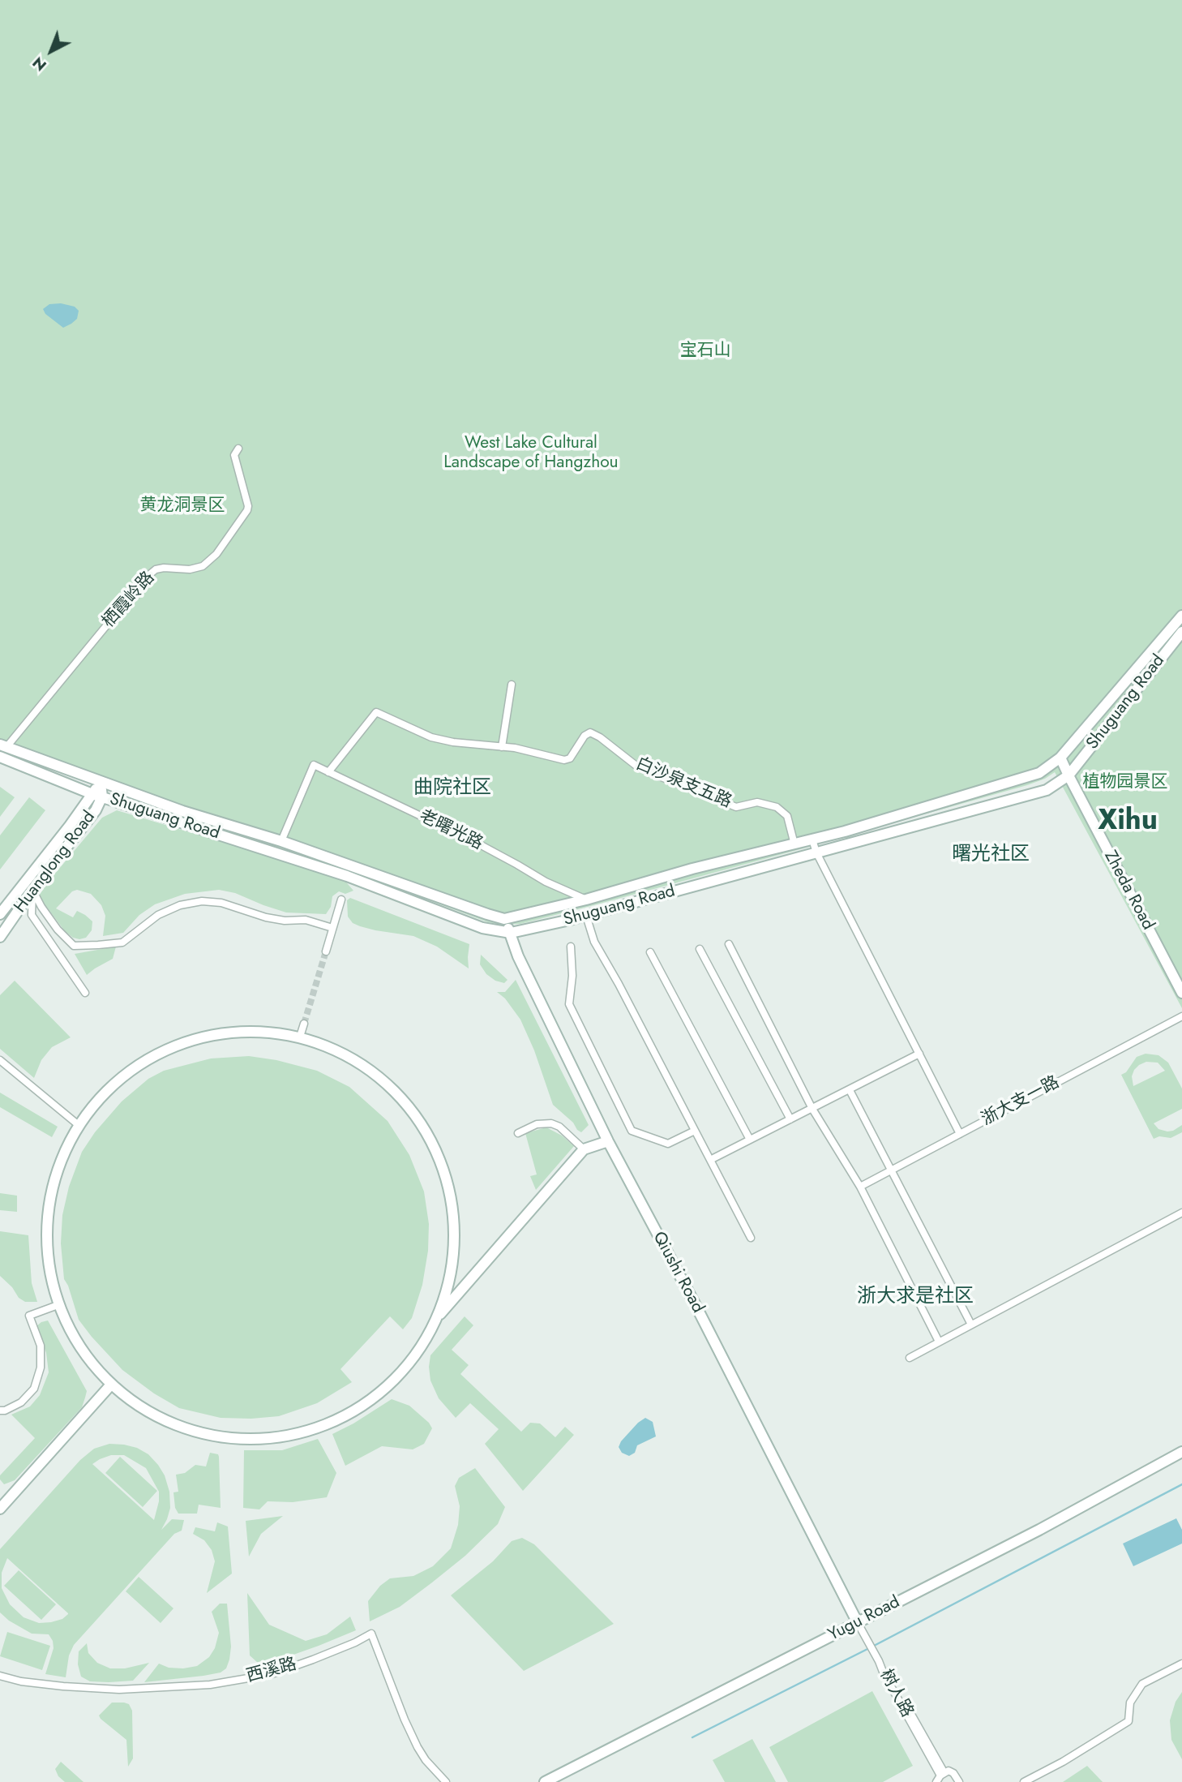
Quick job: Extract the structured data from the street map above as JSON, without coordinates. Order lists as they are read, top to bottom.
{
  "streets": {
    "main road": [
      "Shuguang Road",
      "Huanglong Road",
      "Zheda Road",
      "Qiushi Road",
      "Yugu Road"
    ],
    "street": [
      "栖霞岭路",
      "白沙泉支五路",
      "老曙光路",
      "浙大支一路",
      "西溪路",
      "树人路"
    ]
  },
  "crossings": [
    ["栖霞岭路", "Shuguang Road"],
    ["Shuguang Road", "白沙泉支五路"],
    ["Shuguang Road", "老曙光路"],
    ["Shuguang Road", "Huanglong Road"],
    ["Shuguang Road", "Zheda Road"],
    ["Shuguang Road", "Qiushi Road"],
    ["Qiushi Road", "Yugu Road"],
    ["Qiushi Road", "树人路"],
    ["Yugu Road", "树人路"]
  ],
  "districts": [
    "曲院社区",
    "Xihu",
    "曙光社区",
    "浙大求是社区"
  ],
  "parks": [
    "宝石山",
    "West Lake Cultural Landscape of Hangzhou",
    "黄龙洞景区",
    "植物园景区"
  ],
  "north": "bottom left"
}
